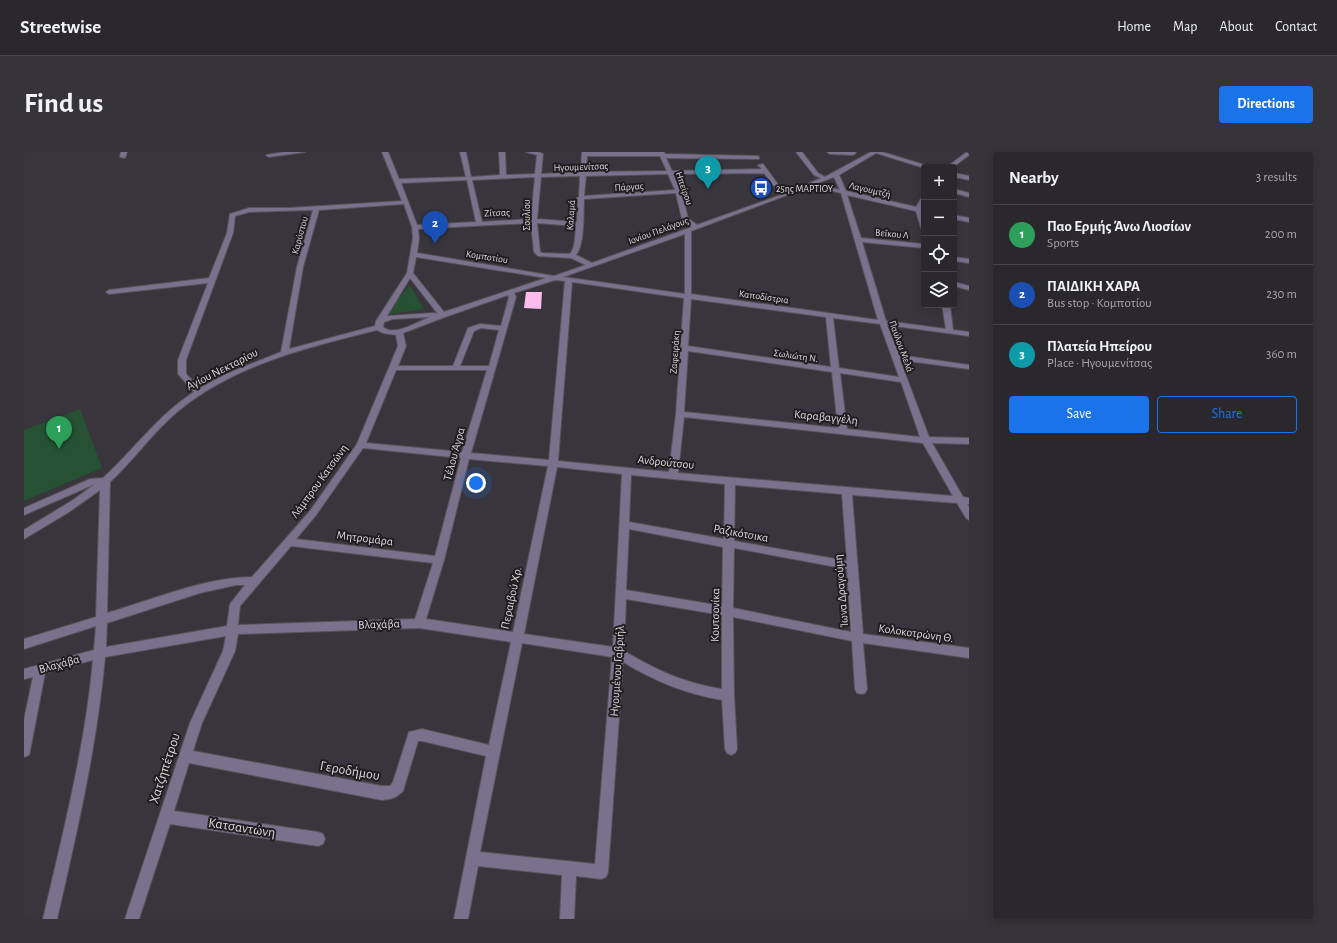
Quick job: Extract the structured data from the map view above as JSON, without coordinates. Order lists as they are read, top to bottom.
{
  "streets": {
    "street": [
      "Ηγουμενίτσας",
      "Πάργας",
      "Ηπείρου",
      "Λαγουμτζή",
      "Ζίτσας",
      "Σουλίου",
      "Καλαμά",
      "Ιονίου Πελάγους",
      "Βεΐκου Λ",
      "Καρύστου",
      "Κομποτίου",
      "Καποδίστρια",
      "Παύλου Μελά",
      "Ζαφειράκη",
      "Σωλιώτη Ν.",
      "Αγίου Νεκταρίου",
      "Καραβαγγέλη",
      "Τέλου Άγρα",
      "Ανδρούτσου",
      "Λάμπρου Κατσώνη",
      "Ραζικότσικα",
      "Μητρομάρα",
      "Ίωνα Δραγούμη",
      "Περαιβού Χρ.",
      "Κουτσονίκα",
      "Βλαχάβα",
      "Κολοκοτρώνη Θ.",
      "Ηγουμένου Γαβριήλ",
      "Χατζηπέτρου",
      "Γεροδήμου",
      "Κατσαντώνη"
    ]
  },
  "crossings": [
    ["Ηγουμενίτσας", "Ηπείρου"],
    ["Ηγουμενίτσας", "Σουλίου"],
    ["Ηγουμενίτσας", "Καλαμά"],
    ["Πάργας", "Ηπείρου"],
    ["Πάργας", "Καλαμά"],
    ["Ηπείρου", "Ιονίου Πελάγους"],
    ["Λαγουμτζή", "Ιονίου Πελάγους"],
    ["Λαγουμτζή", "Παύλου Μελά"],
    ["Ζίτσας", "Σουλίου"],
    ["Ζίτσας", "Καλαμά"],
    ["Σουλίου", "Καλαμά"],
    ["Ιονίου Πελάγους", "Κομποτίου"],
    ["Ιονίου Πελάγους", "Καποδίστρια"],
    ["Ιονίου Πελάγους", "Παύλου Μελά"],
    ["Ιονίου Πελάγους", "Ζαφειράκη"],
    ["Ιονίου Πελάγους", "Αγίου Νεκταρίου"],
    ["Ιονίου Πελάγους", "Τέλου Άγρα"],
    ["Βεΐκου Λ", "Παύλου Μελά"],
    ["Καρύστου", "Αγίου Νεκταρίου"],
    ["Κομποτίου", "Καποδίστρια"],
    ["Καποδίστρια", "Παύλου Μελά"],
    ["Καποδίστρια", "Ζαφειράκη"],
    ["Καποδίστρια", "Περαιβού Χρ."],
    ["Παύλου Μελά", "Σωλιώτη Ν."],
    ["Παύλου Μελά", "Καραβαγγέλη"],
    ["Παύλου Μελά", "Ανδρούτσου"],
    ["Ζαφειράκη", "Σωλιώτη Ν."],
    ["Ζαφειράκη", "Καραβαγγέλη"],
    ["Ζαφειράκη", "Ανδρούτσου"],
    ["Τέλου Άγρα", "Ανδρούτσου"],
    ["Τέλου Άγρα", "Μητρομάρα"],
    ["Τέλου Άγρα", "Βλαχάβα"],
    ["Ανδρούτσου", "Λάμπρου Κατσώνη"],
    ["Ανδρούτσου", "Ίωνα Δραγούμη"],
    ["Ανδρούτσου", "Περαιβού Χρ."],
    ["Ανδρούτσου", "Κουτσονίκα"],
    ["Ανδρούτσου", "Ηγουμένου Γαβριήλ"],
    ["Λάμπρου Κατσώνη", "Μητρομάρα"],
    ["Λάμπρου Κατσώνη", "Βλαχάβα"],
    ["Λάμπρου Κατσώνη", "Χατζηπέτρου"],
    ["Ραζικότσικα", "Ίωνα Δραγούμη"],
    ["Ραζικότσικα", "Κουτσονίκα"],
    ["Ραζικότσικα", "Ηγουμένου Γαβριήλ"],
    ["Ίωνα Δραγούμη", "Κολοκοτρώνη Θ."],
    ["Περαιβού Χρ.", "Βλαχάβα"],
    ["Περαιβού Χρ.", "Γεροδήμου"],
    ["Κουτσονίκα", "Βλαχάβα"],
    ["Κουτσονίκα", "Κολοκοτρώνη Θ."],
    ["Βλαχάβα", "Ηγουμένου Γαβριήλ"],
    ["Βλαχάβα", "Χατζηπέτρου"],
    ["Κολοκοτρώνη Θ.", "Ηγουμένου Γαβριήλ"],
    ["Χατζηπέτρου", "Γεροδήμου"],
    ["Χατζηπέτρου", "Κατσαντώνη"]
  ],
  "places": {
    "bus stop": ["25ης ΜΑΡΤΙΟΥ"]
  },
  "page": {
    "header": "Streetwise",
    "nav": [
      "Home",
      "Map",
      "About",
      "Contact"
    ],
    "buttons": [
      "Directions",
      ["Save", "Share"]
    ],
    "title": "Find us",
    "heading": ["Nearby", "3 results"],
    "pins": ["3", "2", "1"],
    "map_buttons": ["+", "−"],
    "list": [
      {
        "mark": "1",
        "name": "Παο Ερμής Άνω Λιοσίων",
        "note": "Sports",
        "value": "200 m"
      },
      {
        "mark": "2",
        "name": "ΠΑΙΔΙΚΗ ΧΑΡΑ",
        "note": "Bus stop · Κομποτίου",
        "value": "230 m"
      },
      {
        "mark": "3",
        "name": "Πλατεία Ηπείρου",
        "note": "Place · Ηγουμενίτσας",
        "value": "360 m"
      }
    ]
  }
}
